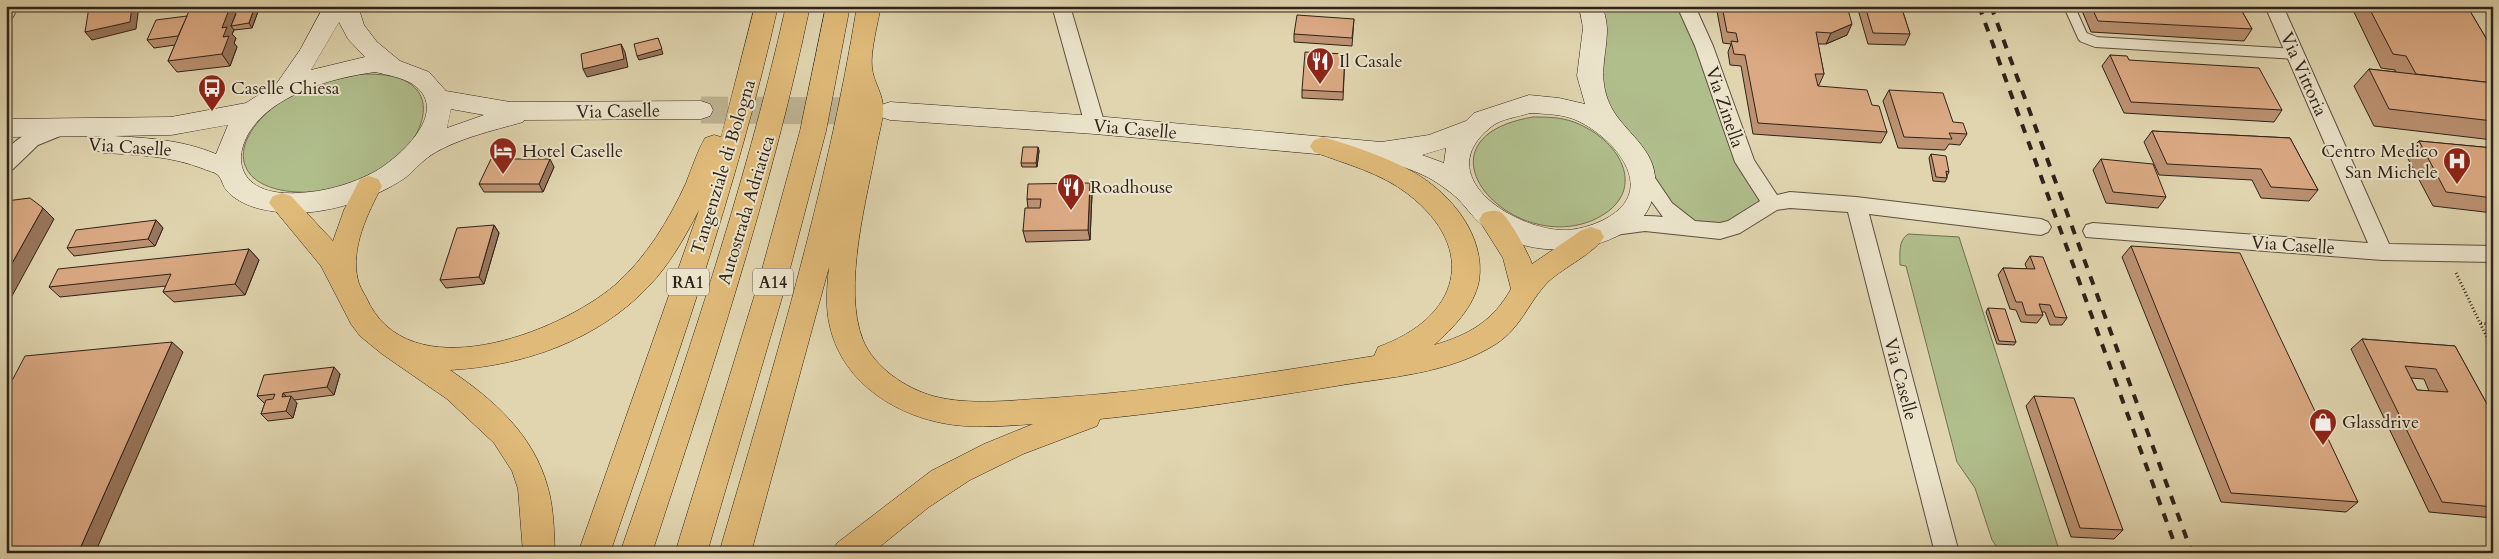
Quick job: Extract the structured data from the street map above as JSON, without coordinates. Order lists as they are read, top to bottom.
{
  "streets": {
    "highway": [
      "Tangenziale di Bologna",
      "Autostrada Adriatica",
      "RA1",
      "A14"
    ],
    "main road": ["Via Caselle"],
    "street": ["Via Vittoria", "Via Zinella"]
  },
  "crossings": [
    ["Via Vittoria", "Via Caselle"],
    ["Via Zinella", "Via Caselle"]
  ],
  "places": {
    "restaurant": ["Il Casale", "Roadhouse"],
    "bus stop": ["Caselle Chiesa"],
    "hotel": ["Hotel Caselle"],
    "hospital": ["Centro Medico San Michele"],
    "shop": ["Glassdrive"]
  }
}
